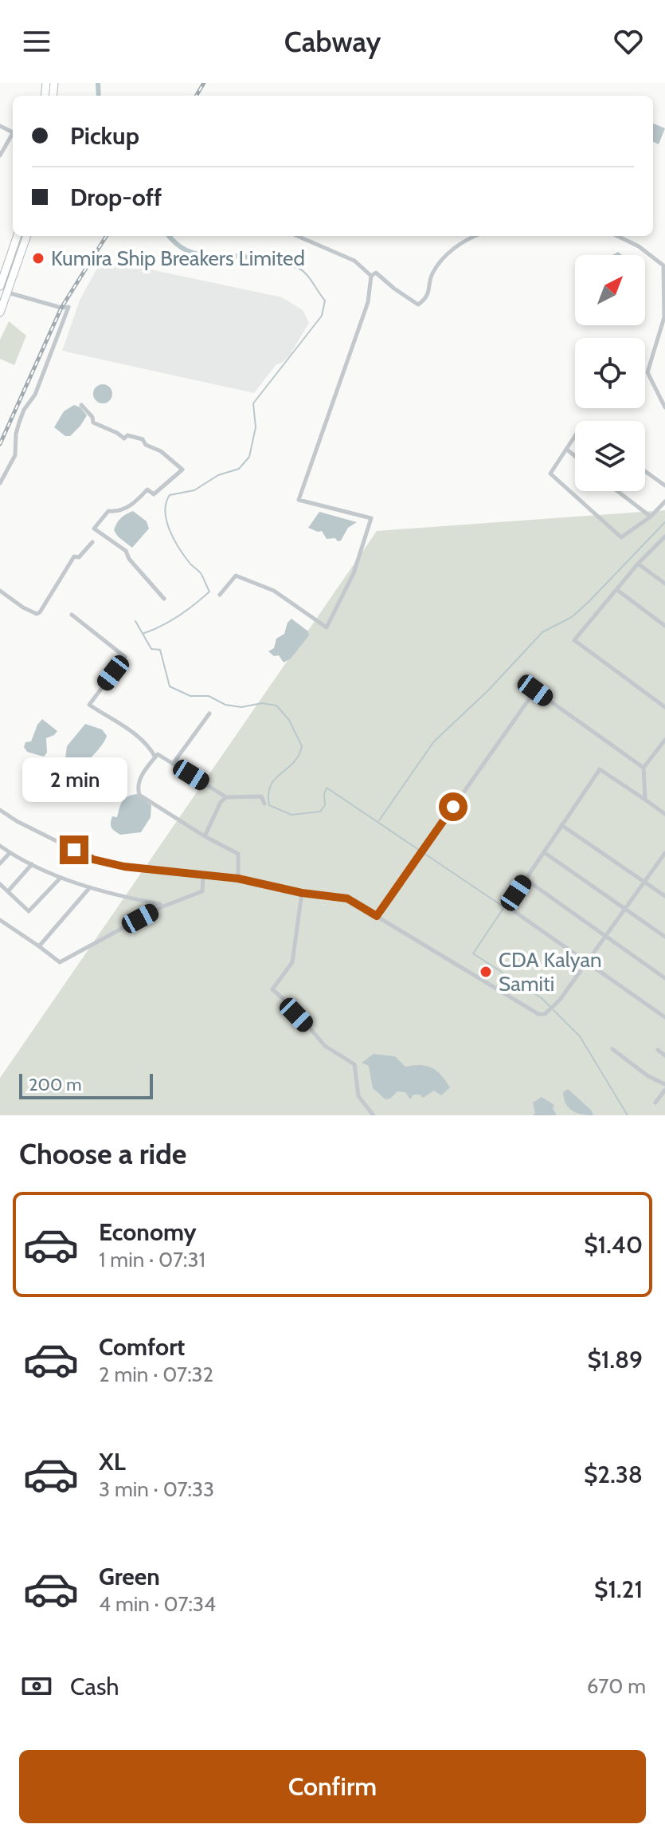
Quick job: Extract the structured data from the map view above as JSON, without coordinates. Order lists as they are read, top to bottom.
{
  "places": ["Kumira Ship Breakers Limited", "CDA Kalyan Samiti"],
  "scale_bar": "200 m",
  "north": "top right",
  "page": {
    "header": "Cabway",
    "banner": ["Pickup", "Drop-off"],
    "bubble": "2 min",
    "scale": "200 m",
    "heading": "Choose a ride",
    "list": [
      {
        "name": "Economy",
        "note": "1 min · 07:31",
        "value": "$1.40"
      },
      {
        "name": "Comfort",
        "note": "2 min · 07:32",
        "value": "$1.89"
      },
      {
        "name": "XL",
        "note": "3 min · 07:33",
        "value": "$2.38"
      },
      {
        "name": "Green",
        "note": "4 min · 07:34",
        "value": "$1.21"
      }
    ],
    "pay": ["Cash", "670 m"],
    "buttons": "Confirm"
  }
}
